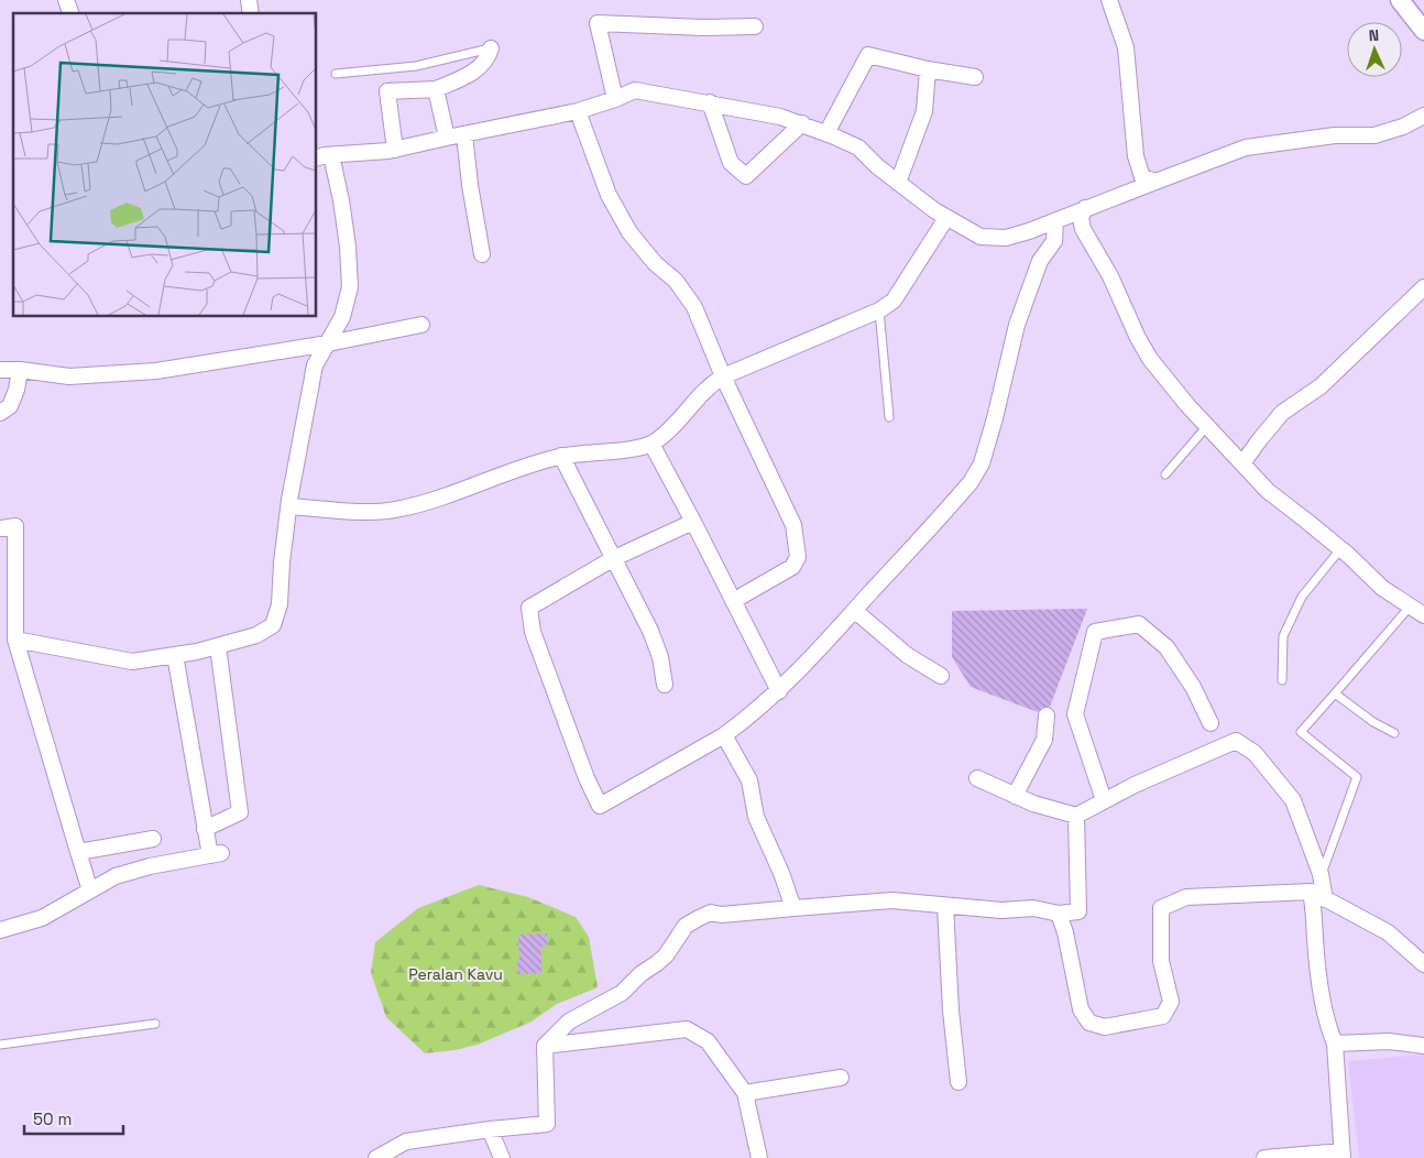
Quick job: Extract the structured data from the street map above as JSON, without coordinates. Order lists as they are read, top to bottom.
{
  "parks": ["Peralan Kavu"],
  "scale_bar": "50 m",
  "north": "top"
}
